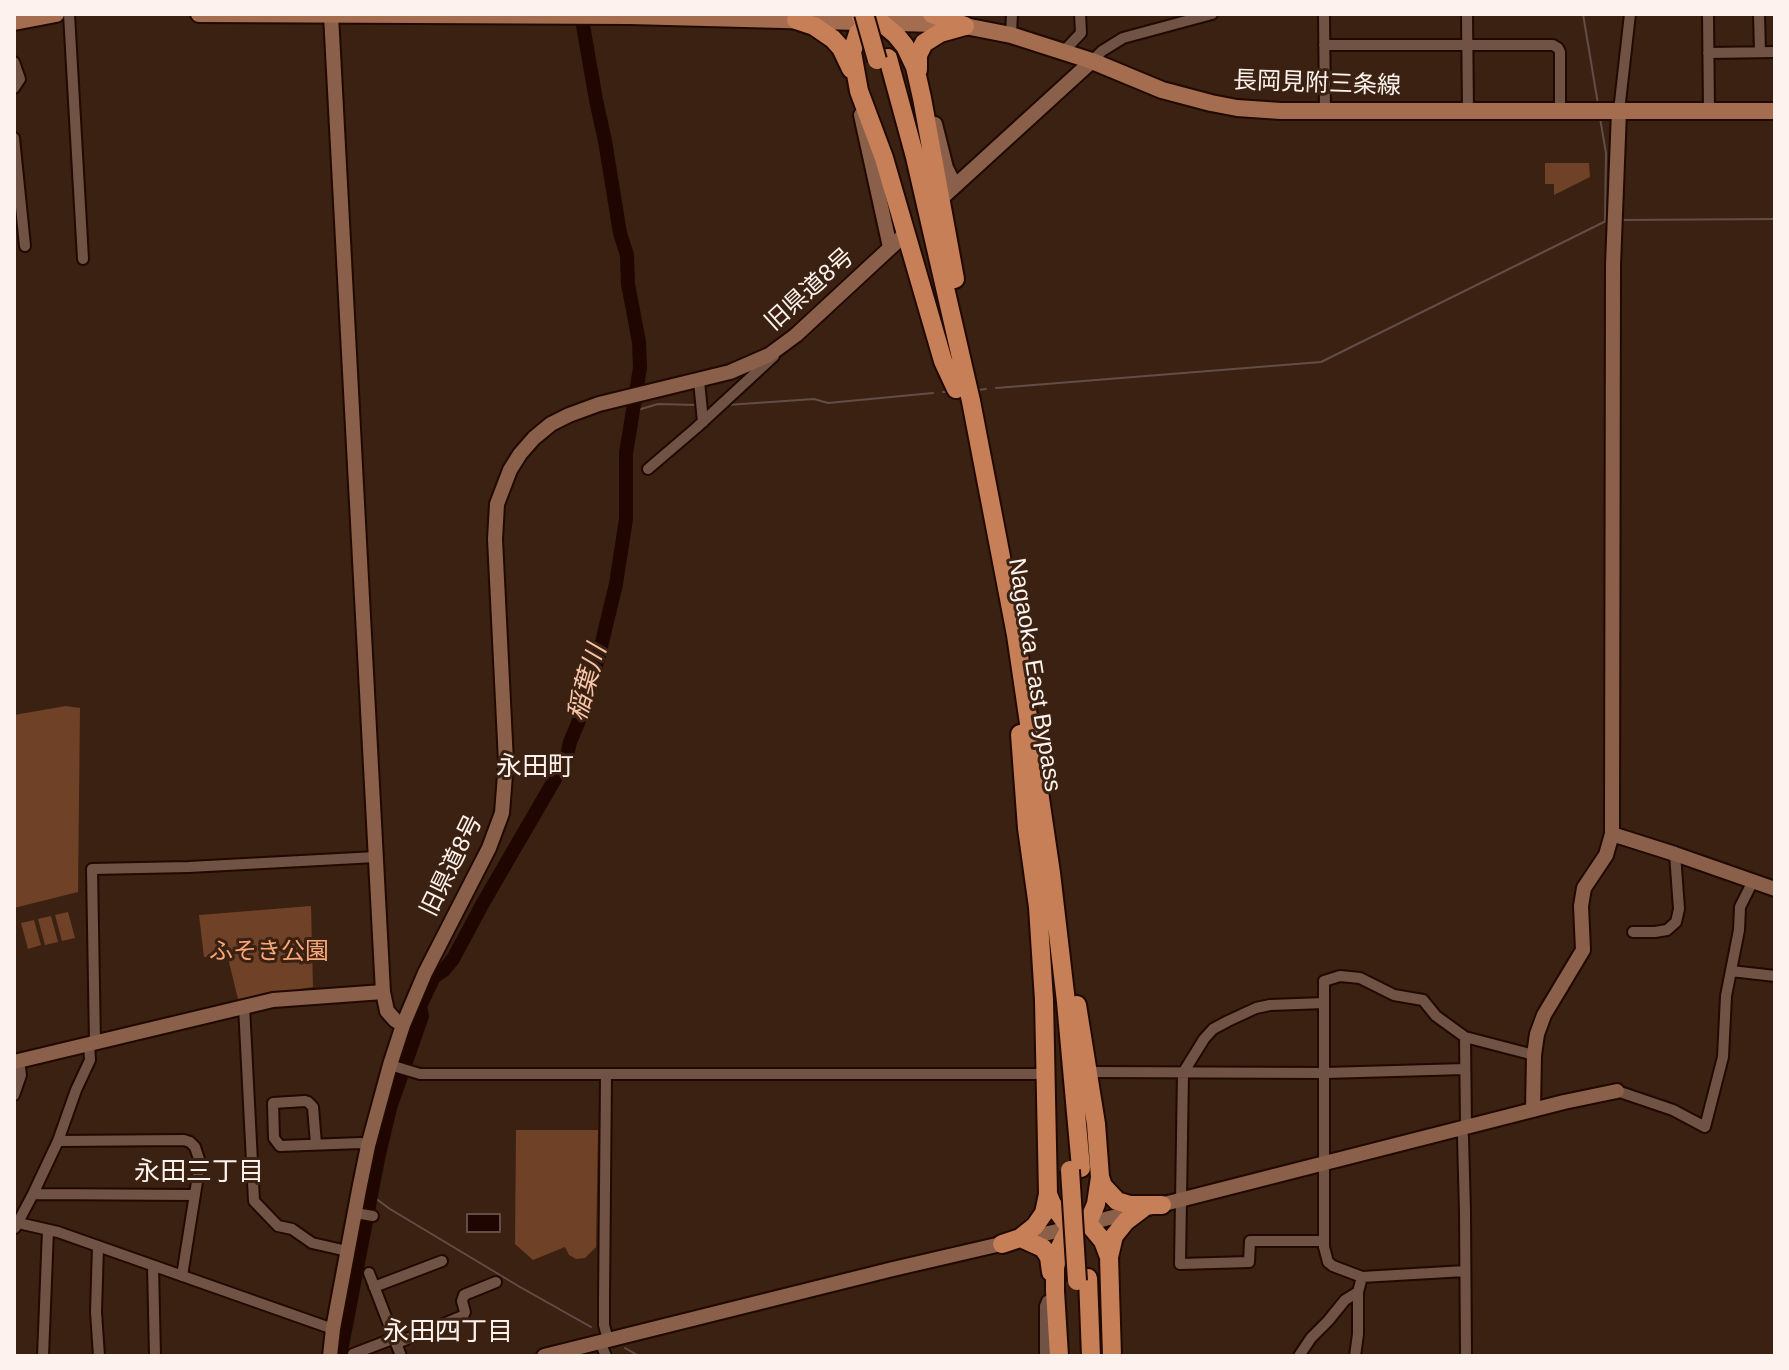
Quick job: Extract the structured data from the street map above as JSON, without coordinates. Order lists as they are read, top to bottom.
{
  "streets": {
    "highway": ["Nagaoka East Bypass"],
    "main road": ["長岡見附三条線"],
    "street": ["旧県道8号"]
  },
  "crossings": [
    ["長岡見附三条線", "Nagaoka East Bypass"]
  ],
  "districts": ["永田町", "永田三丁目", "永田四丁目"],
  "water": ["稲葉川"],
  "parks": ["ふそき公園"]
}
